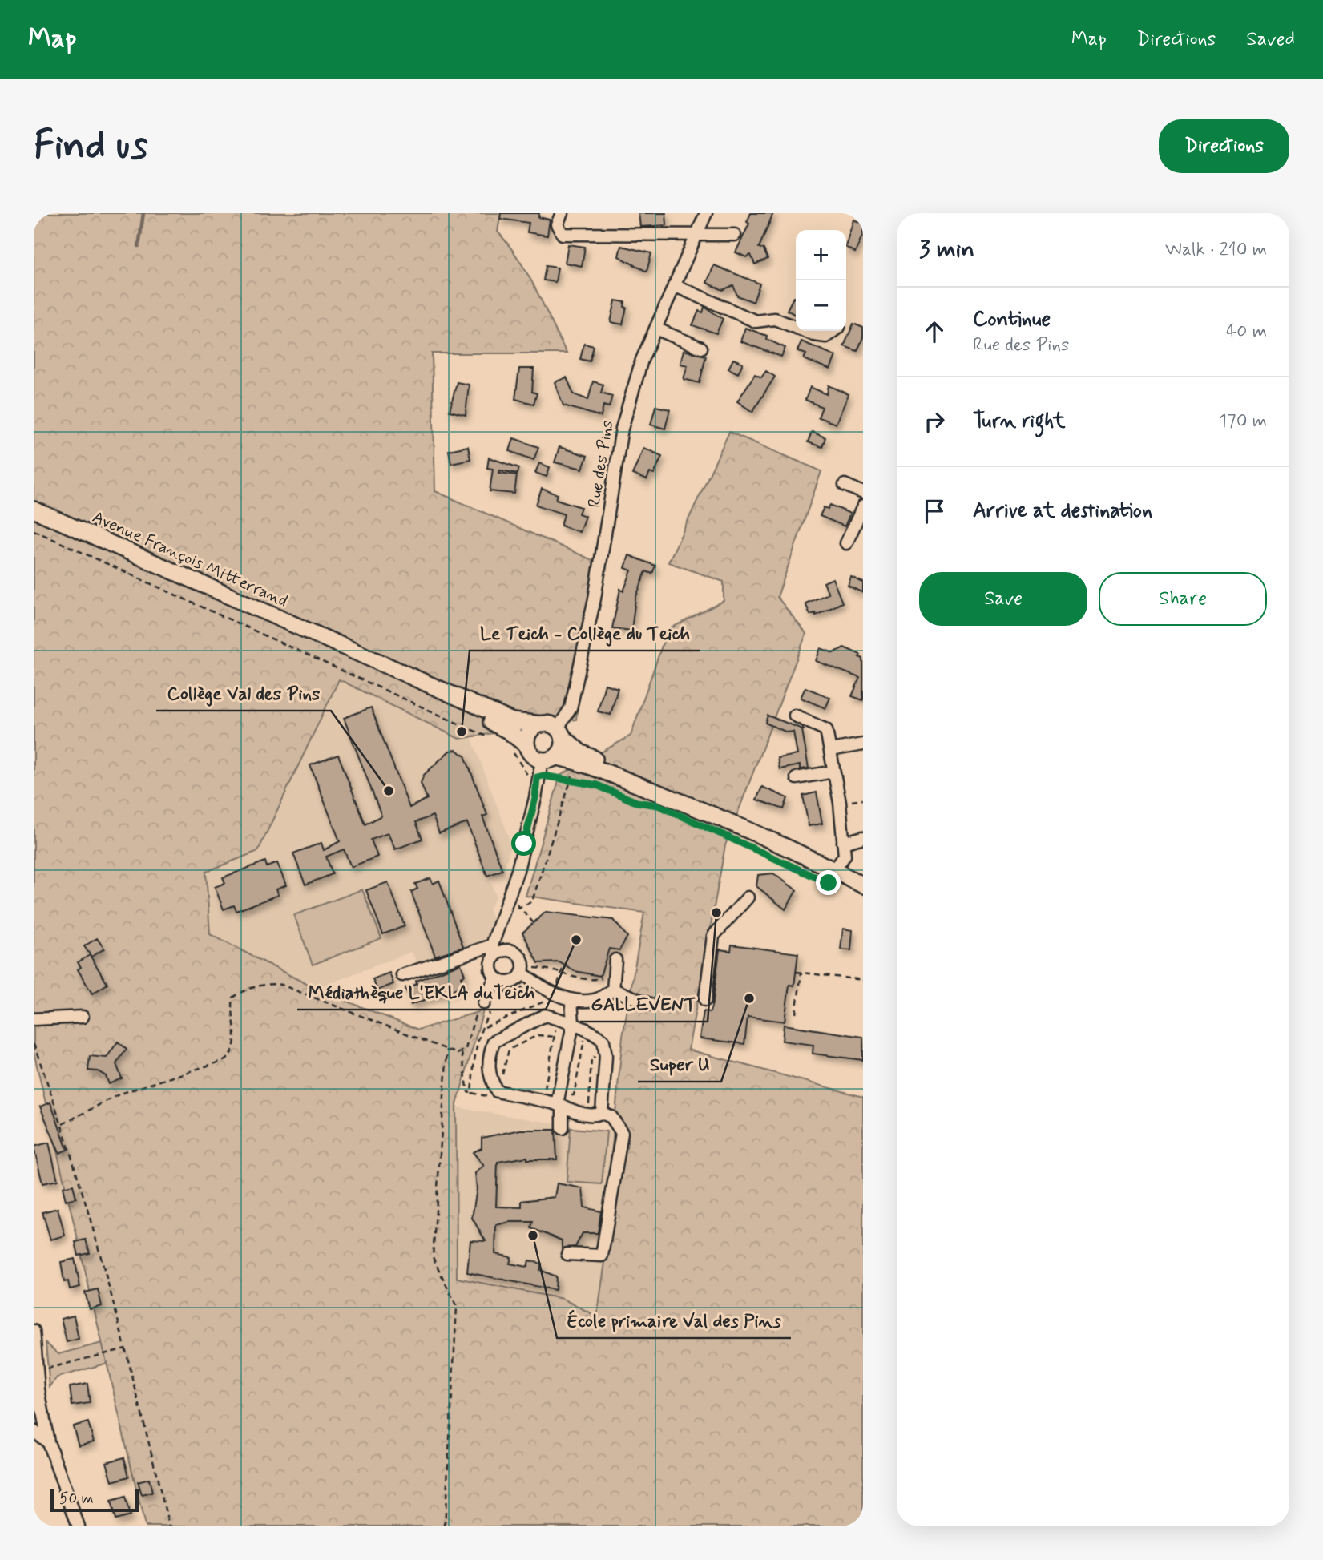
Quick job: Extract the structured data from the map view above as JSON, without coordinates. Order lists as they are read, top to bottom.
{
  "streets": {
    "main road": ["Avenue François Mitterrand"],
    "street": ["Rue des Pins"]
  },
  "crossings": [
    ["Rue des Pins", "Avenue François Mitterrand"]
  ],
  "places": [
    "Le Teich - Collège du Teich",
    "Collège Val des Pins",
    "GALLEVENT",
    "Médiathèque L'EKLA duTeich",
    "Super U",
    "École primaire Val des Pins"
  ],
  "scale_bar": "50 m",
  "page": {
    "header": "Map",
    "nav": ["Map", "Directions", "Saved"],
    "buttons": [
      "Directions",
      ["Save", "Share"]
    ],
    "title": "Find us",
    "heading": ["3 min", "Walk · 210 m"],
    "map_buttons": ["+", "−"],
    "list": [
      ["Continue", "Rue des Pins", "40 m"],
      ["Turn right", "170 m"],
      "Arrive at destination"
    ],
    "scale": "50 m"
  }
}
